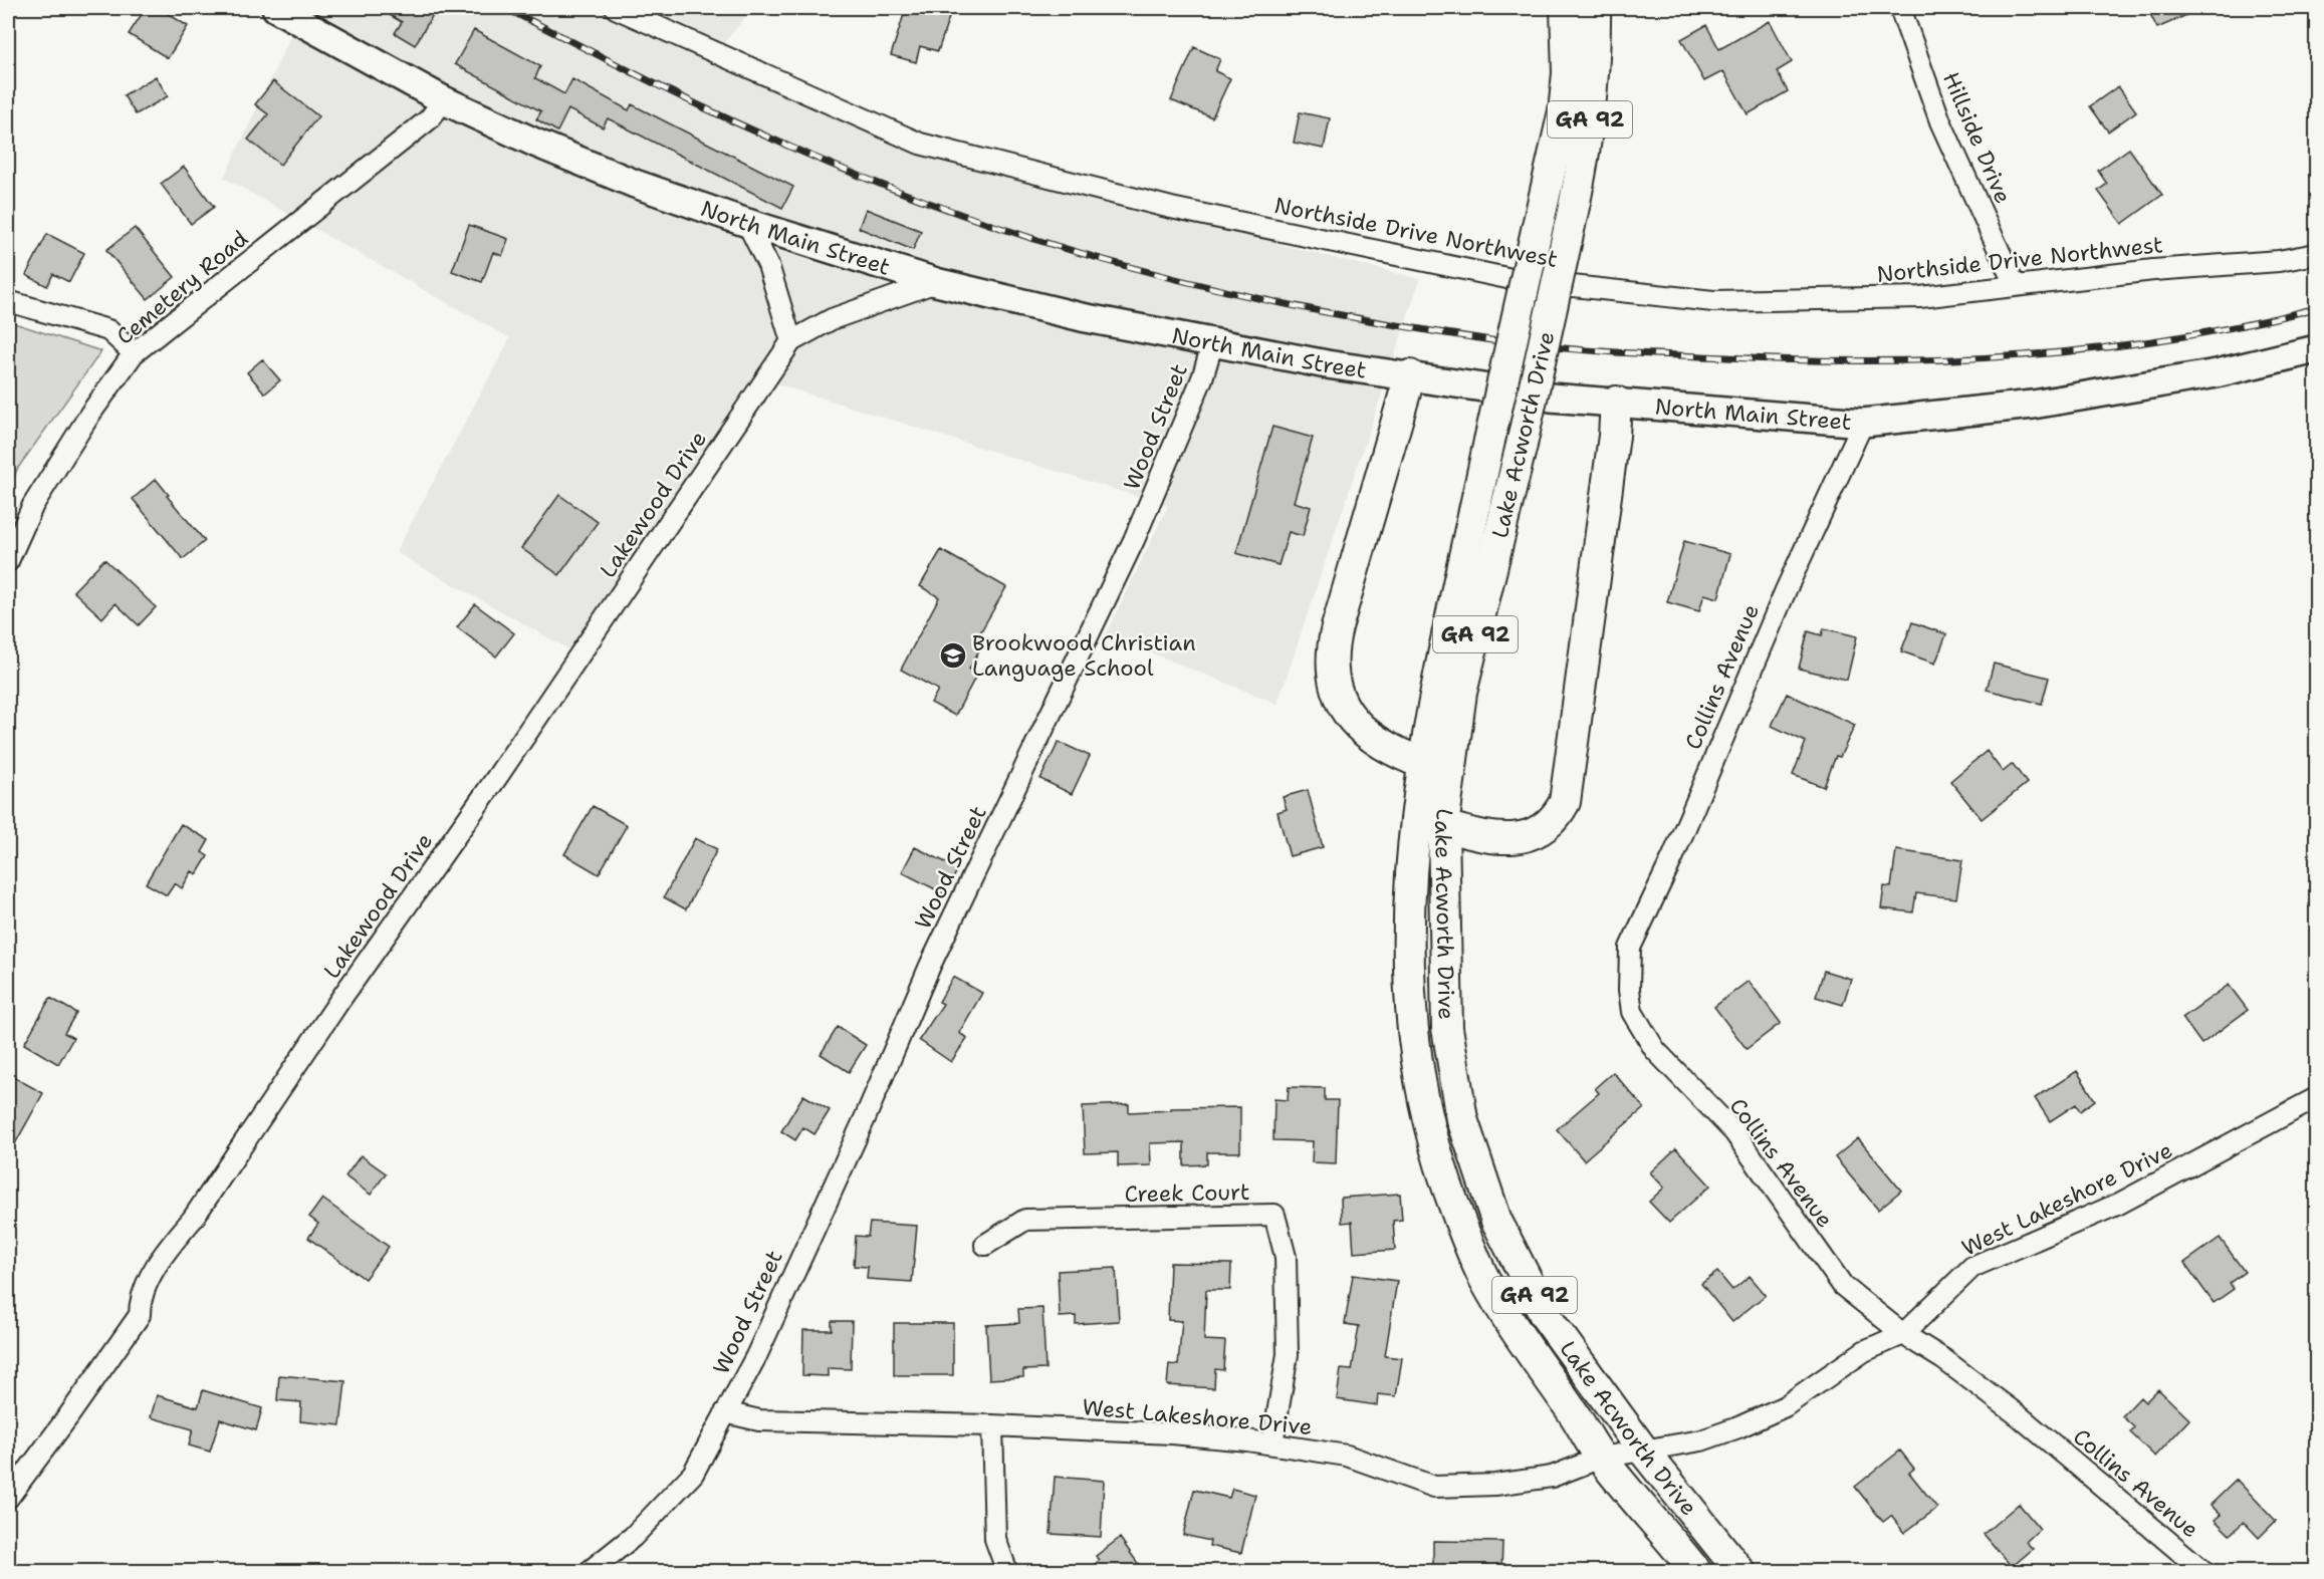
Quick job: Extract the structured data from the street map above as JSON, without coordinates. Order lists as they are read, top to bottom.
{
  "streets": {
    "main road": ["GA 92", "North Main Street", "Lake Acworth Drive"],
    "street": [
      "Hillside Drive",
      "Northside Drive Northwest",
      "Cemetery Road",
      "Wood Street",
      "Lakewood Drive",
      "Collins Avenue",
      "Creek Court",
      "West Lakeshore Drive"
    ]
  },
  "crossings": [
    ["Hillside Drive", "Northside Drive Northwest"],
    ["North Main Street", "Cemetery Road"],
    ["North Main Street", "Wood Street"],
    ["North Main Street", "Lakewood Drive"],
    ["North Main Street", "Collins Avenue"],
    ["Wood Street", "West Lakeshore Drive"],
    ["Lake Acworth Drive", "West Lakeshore Drive"],
    ["Collins Avenue", "West Lakeshore Drive"],
    ["Creek Court", "West Lakeshore Drive"]
  ],
  "places": {
    "school or university": ["Brookwood Christian Language School"]
  }
}
